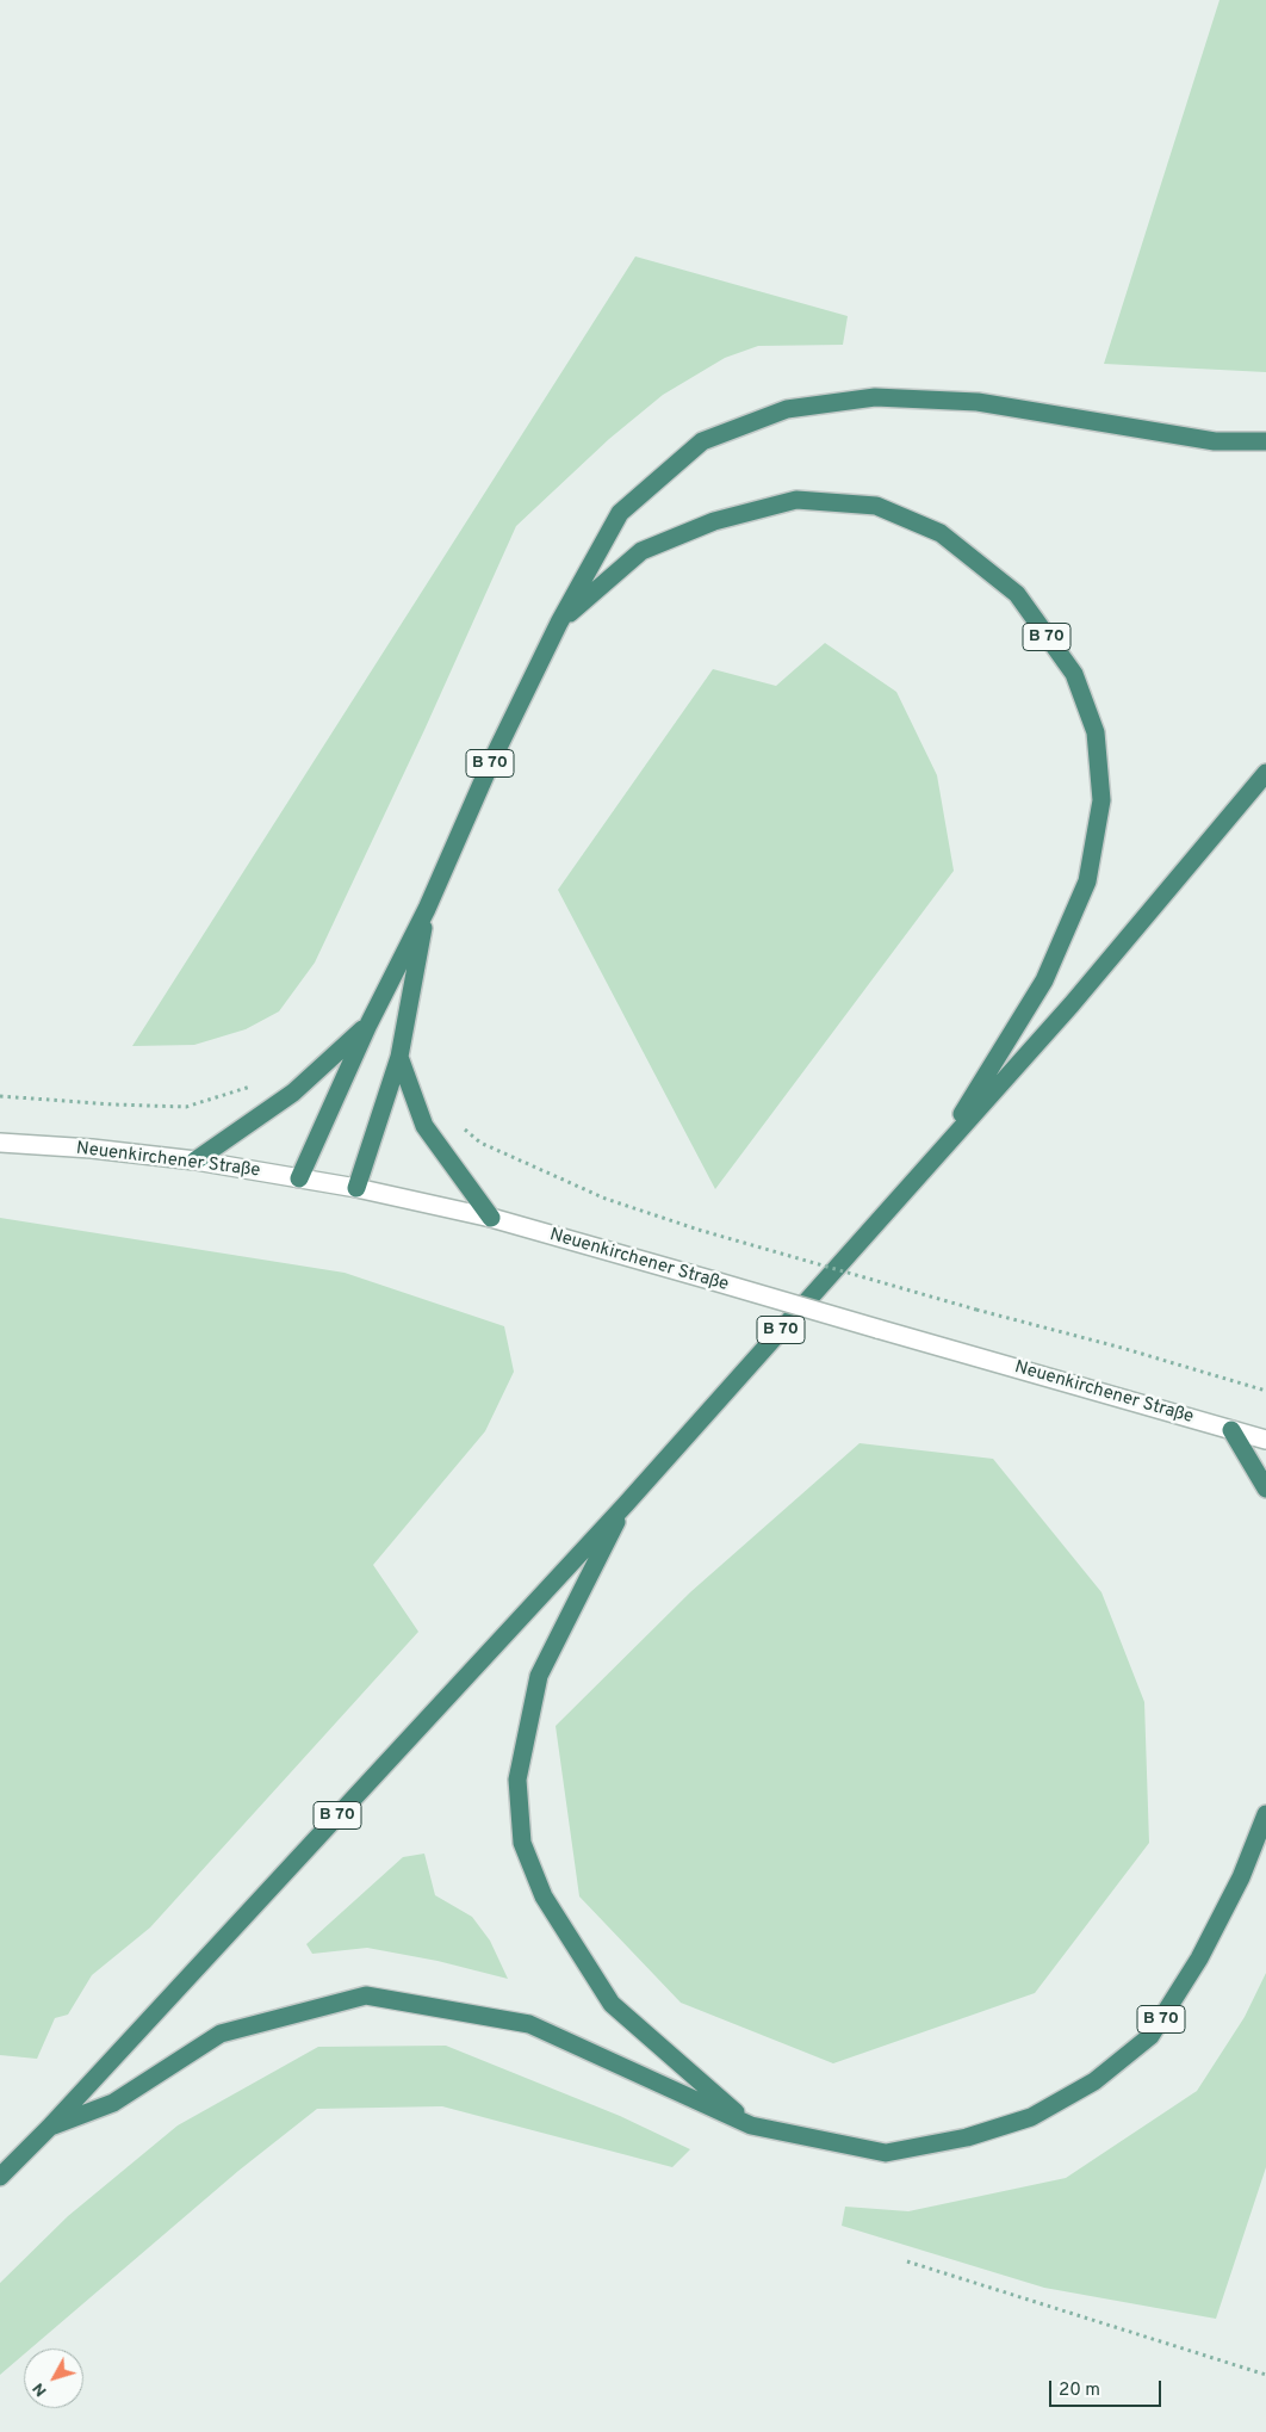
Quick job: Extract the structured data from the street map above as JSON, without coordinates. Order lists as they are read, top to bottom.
{
  "streets": {
    "highway": ["B 70"],
    "street": ["Neuenkirchener Straße"]
  },
  "crossings": [
    ["B 70", "Neuenkirchener Straße"]
  ],
  "scale_bar": "20 m",
  "north": "bottom left"
}
